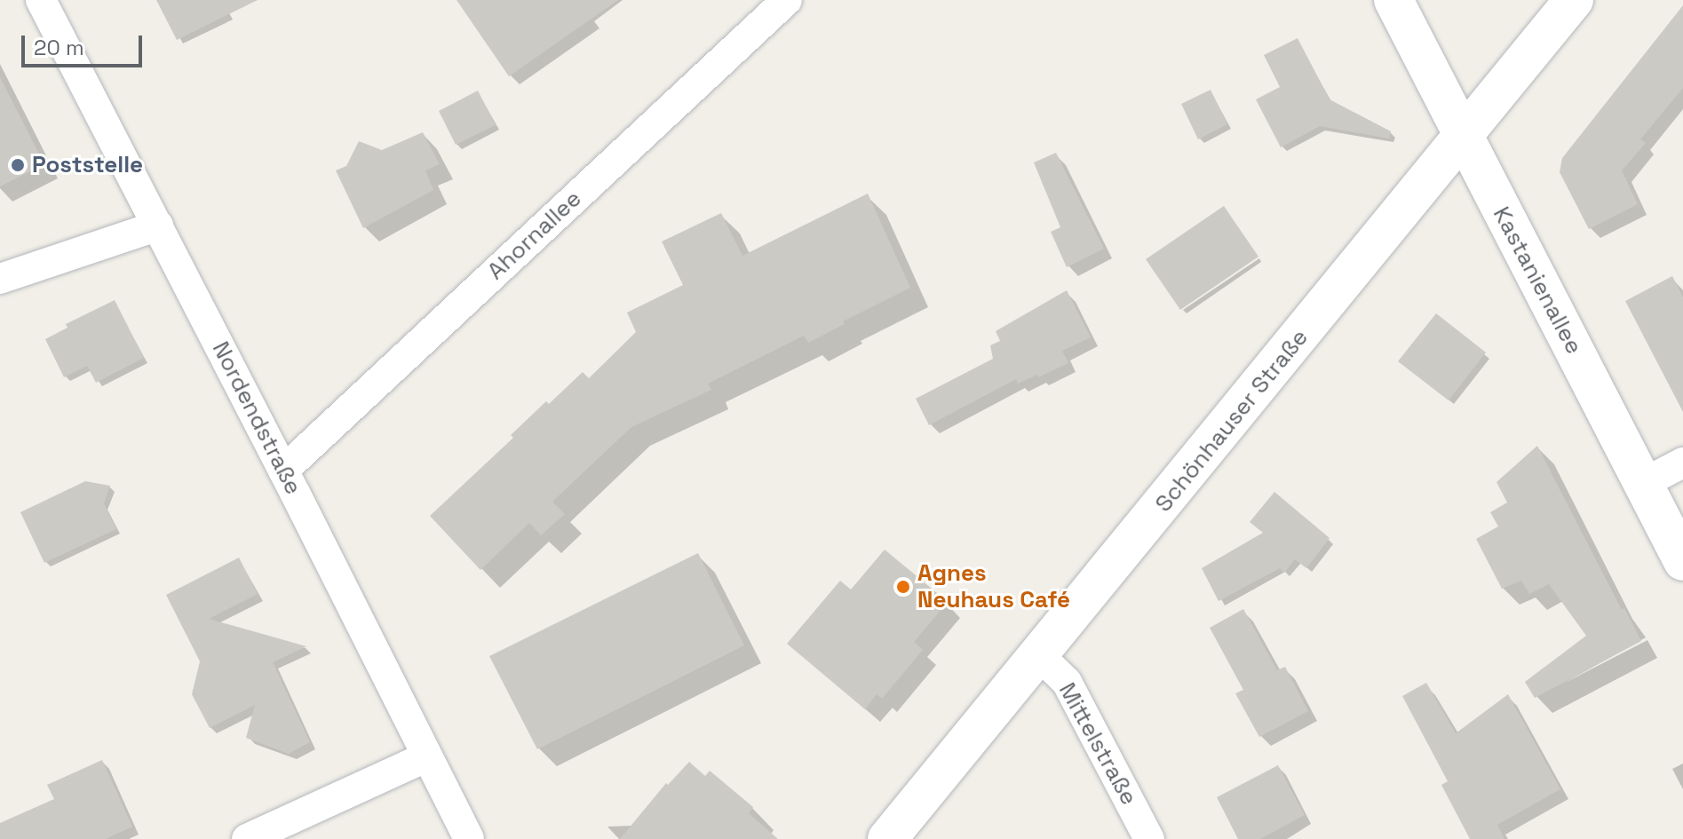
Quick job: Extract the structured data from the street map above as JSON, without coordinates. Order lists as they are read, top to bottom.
{
  "streets": {
    "street": [
      "Ahornallee",
      "Kastanienallee",
      "Nordendstraße",
      "Schönhauser Straße",
      "Mittelstraße"
    ]
  },
  "crossings": [
    ["Ahornallee", "Nordendstraße"],
    ["Kastanienallee", "Schönhauser Straße"],
    ["Schönhauser Straße", "Mittelstraße"]
  ],
  "places": ["Poststelle", "Agnes Neuhaus Café"],
  "scale_bar": "20 m"
}
